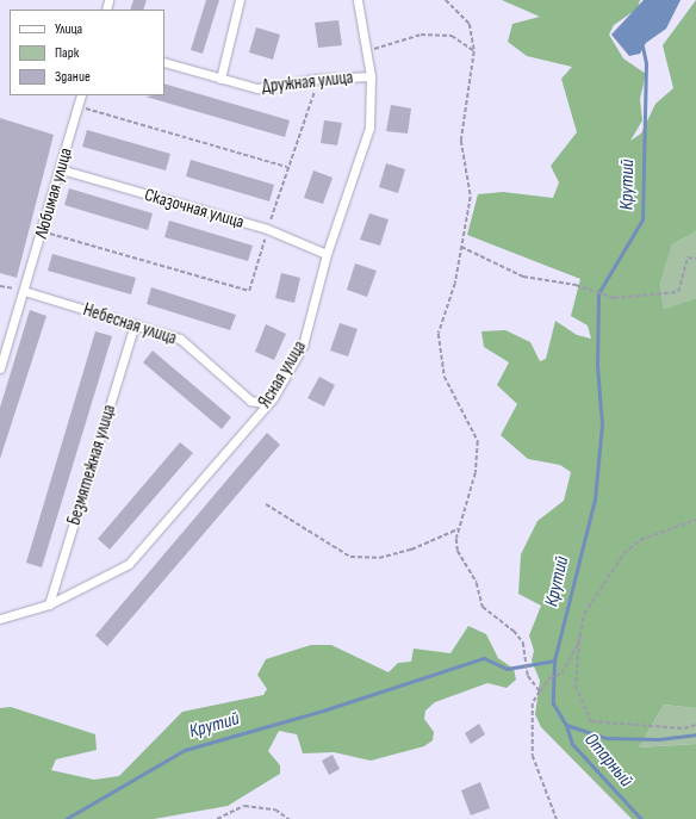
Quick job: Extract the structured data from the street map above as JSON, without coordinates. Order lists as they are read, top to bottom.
{
  "streets": {
    "street": [
      "Дружная улица",
      "Любимая улица",
      "Сказочная улица",
      "Небесная улица",
      "Ясная улица",
      "Безмятежная улица"
    ]
  },
  "crossings": [
    ["Дружная улица", "Ясная улица"],
    ["Любимая улица", "Сказочная улица"],
    ["Любимая улица", "Небесная улица"],
    ["Сказочная улица", "Ясная улица"],
    ["Небесная улица", "Ясная улица"],
    ["Небесная улица", "Безмятежная улица"],
    ["Ясная улица", "Безмятежная улица"]
  ],
  "water": ["Крутий", "Отарный"],
  "legend": ["Улица", "Парк", "Здание"]
}
